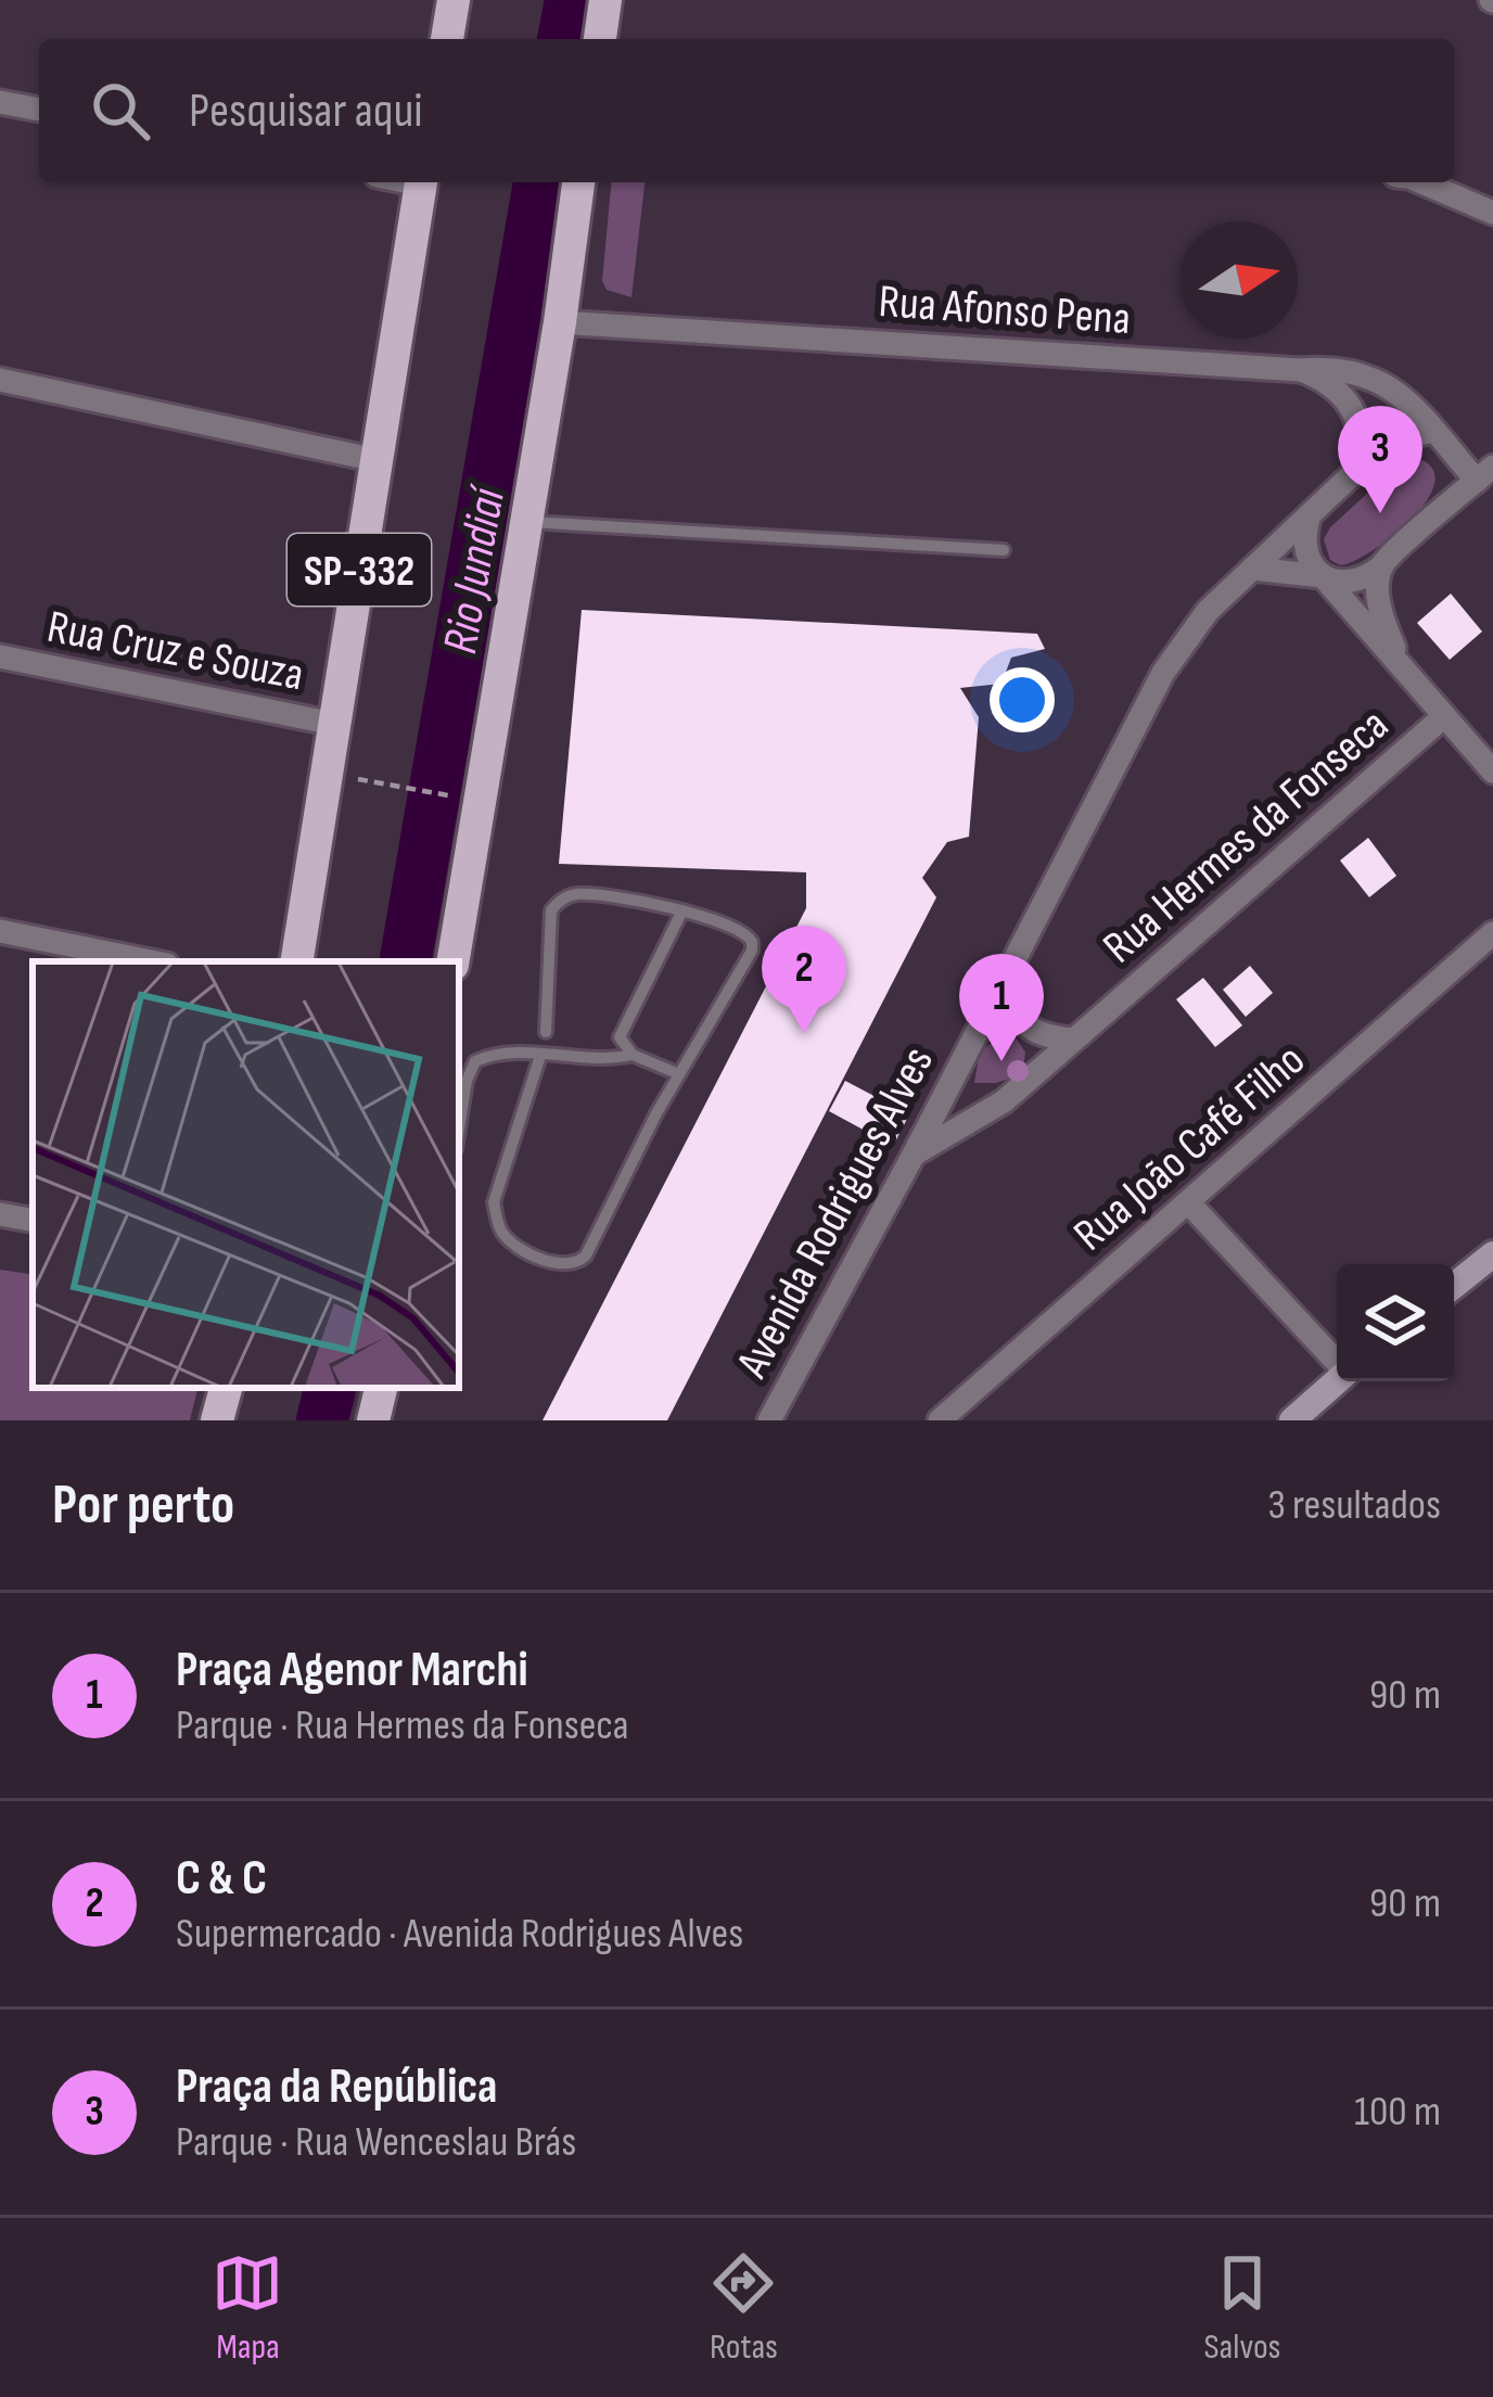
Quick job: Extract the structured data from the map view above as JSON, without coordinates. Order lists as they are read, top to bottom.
{
  "streets": {
    "main road": ["SP-332"],
    "street": [
      "Rua Afonso Pena",
      "Rua Cruz e Souza",
      "Rua Hermes da Fonseca",
      "Rua João Café Filho",
      "Avenida Rodrigues Alves"
    ]
  },
  "crossings": [
    ["Rua Afonso Pena", "Avenida Rodrigues Alves"],
    ["SP-332", "Rua Cruz e Souza"],
    ["Rua Hermes da Fonseca", "Avenida Rodrigues Alves"]
  ],
  "water": ["Rio Jundiaí"],
  "north": "right",
  "page": {
    "search": "Pesquisar aqui",
    "pins": ["3", "2", "1"],
    "heading": ["Por perto", "3 resultados"],
    "list": [
      {
        "mark": "1",
        "name": "Praça Agenor Marchi",
        "note": "Parque · Rua Hermes da Fonseca",
        "value": "90 m"
      },
      {
        "mark": "2",
        "name": "C & C",
        "note": "Supermercado · Avenida Rodrigues Alves",
        "value": "90 m"
      },
      {
        "mark": "3",
        "name": "Praça da República",
        "note": "Parque · Rua Wenceslau Brás",
        "value": "100 m"
      }
    ],
    "nav": ["Mapa", "Rotas", "Salvos"]
  }
}
